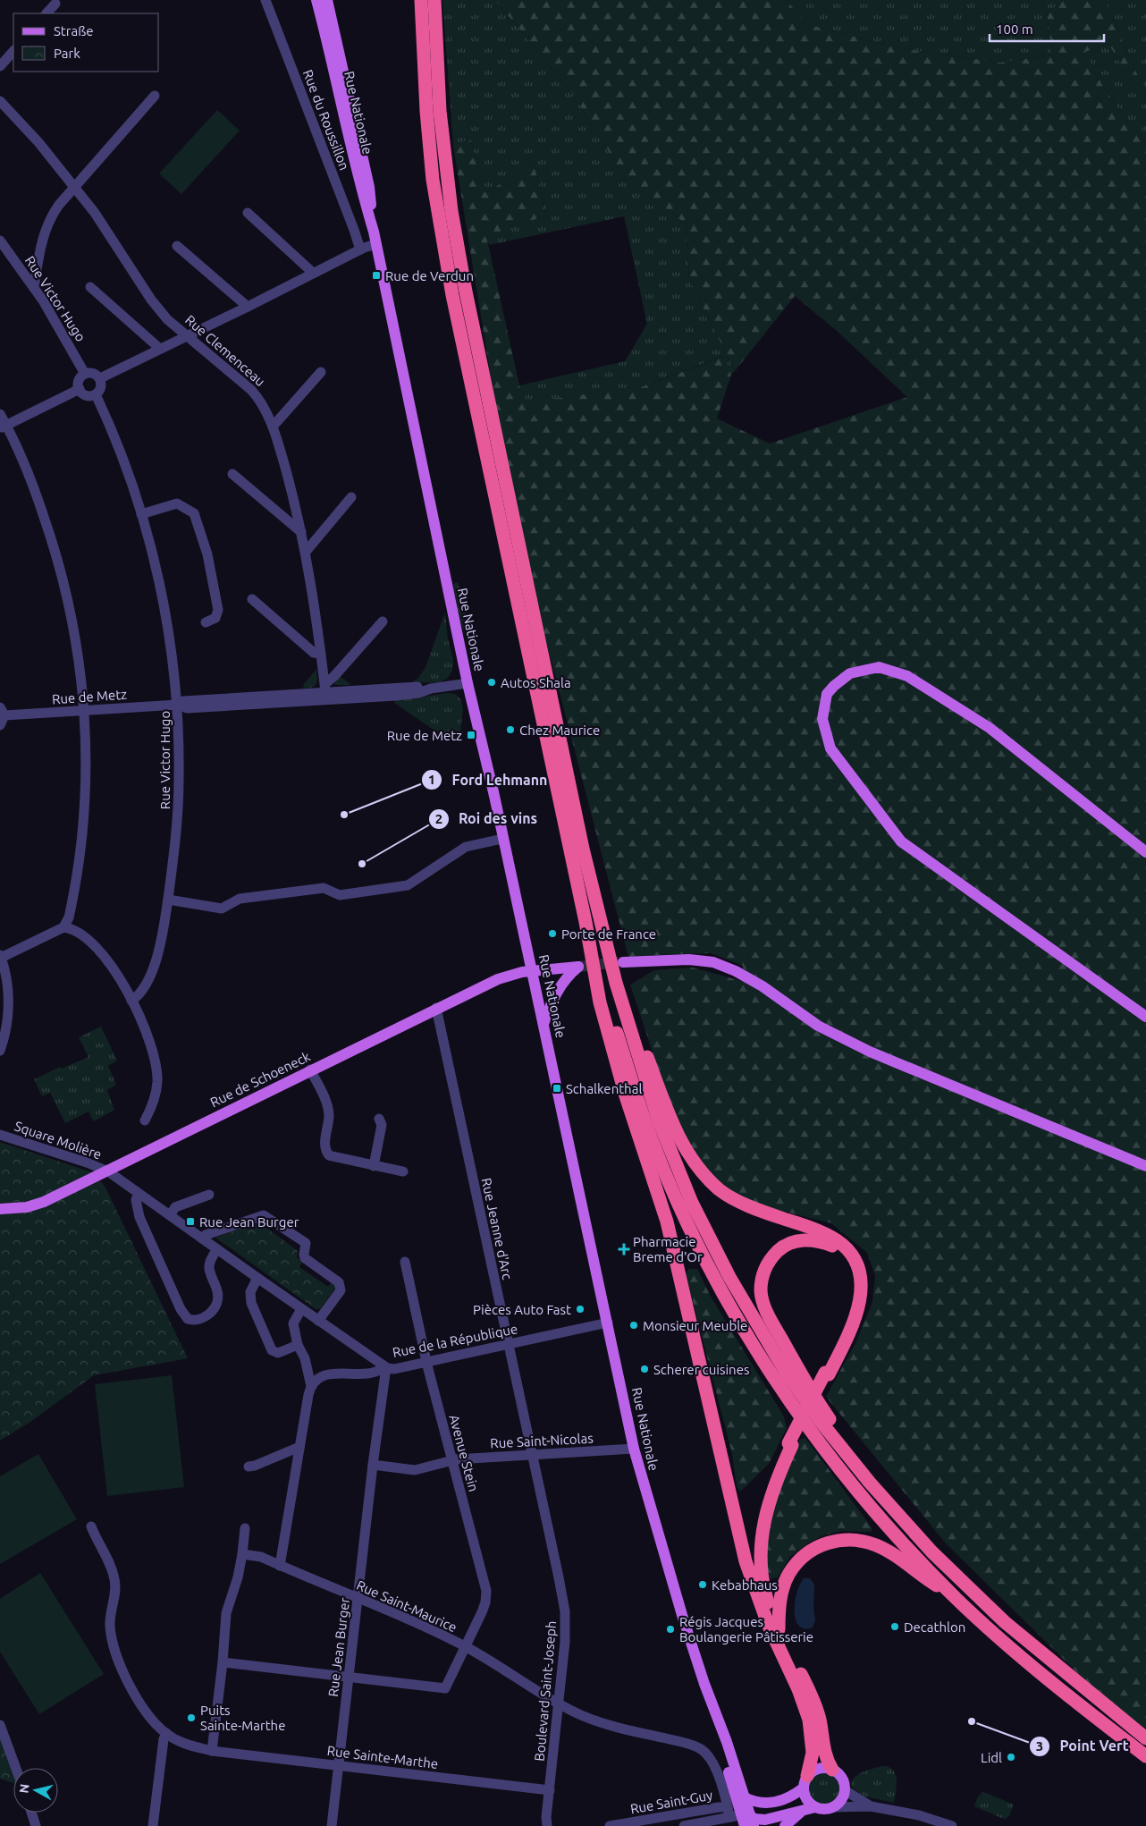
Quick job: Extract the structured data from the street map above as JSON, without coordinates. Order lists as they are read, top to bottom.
{
  "streets": {
    "main road": ["Rue Nationale", "Rue de Schoeneck"],
    "street": [
      "Rue du Roussillon",
      "Rue Victor Hugo",
      "Rue Clemenceau",
      "Rue de Metz",
      "Square Molière",
      "Rue Jeanne d'Arc",
      "Rue de la République",
      "Rue Saint-Nicolas",
      "Avenue Stein",
      "Rue Saint-Maurice",
      "Rue Jean Burger",
      "Boulevard Saint-Joseph",
      "Rue Sainte-Marthe",
      "Rue Saint-Guy"
    ]
  },
  "crossings": [
    ["Rue Nationale", "Rue de Metz"],
    ["Rue Nationale", "Rue de Schoeneck"],
    ["Rue Nationale", "Rue de la République"],
    ["Rue Nationale", "Rue Saint-Nicolas"],
    ["Rue Nationale", "Rue Saint-Maurice"],
    ["Rue Nationale", "Rue Saint-Guy"],
    ["Rue Victor Hugo", "Rue de Metz"],
    ["Rue Clemenceau", "Rue de Metz"],
    ["Rue de Schoeneck", "Square Molière"],
    ["Rue de Schoeneck", "Rue Jeanne d'Arc"],
    ["Rue Jeanne d'Arc", "Rue de la République"],
    ["Rue Jeanne d'Arc", "Rue Saint-Nicolas"],
    ["Rue Jeanne d'Arc", "Boulevard Saint-Joseph"],
    ["Rue de la République", "Avenue Stein"],
    ["Rue de la République", "Rue Jean Burger"],
    ["Rue Saint-Nicolas", "Avenue Stein"],
    ["Rue Saint-Nicolas", "Rue Jean Burger"],
    ["Rue Saint-Nicolas", "Boulevard Saint-Joseph"],
    ["Avenue Stein", "Rue Saint-Maurice"],
    ["Avenue Stein", "Rue Jean Burger"],
    ["Rue Saint-Maurice", "Rue Jean Burger"],
    ["Rue Saint-Maurice", "Boulevard Saint-Joseph"],
    ["Rue Saint-Maurice", "Rue Saint-Guy"],
    ["Rue Jean Burger", "Rue Sainte-Marthe"],
    ["Boulevard Saint-Joseph", "Rue Sainte-Marthe"]
  ],
  "places": {
    "transit": [
      "Rue de Verdun",
      "Rue de Metz",
      "Schalkenthal",
      "Rue Jean Burger"
    ],
    "other": [
      "Autos Shala",
      "Chez Maurice",
      "Ford Lehmann",
      "Roi des vins",
      "Porte de France",
      "Pièces Auto Fast",
      "Monsieur Meuble",
      "Scherer cuisines",
      "Kebabhaus",
      "Decathlon",
      "Régis Jacques Boulangerie Pâtisserie",
      "Puits Sainte-Marthe",
      "Point Vert",
      "Lidl"
    ],
    "health": ["Pharmacie Breme d'Or"]
  },
  "legend": ["Straße", "Park"],
  "scale_bar": "100 m",
  "north": "left"
}
